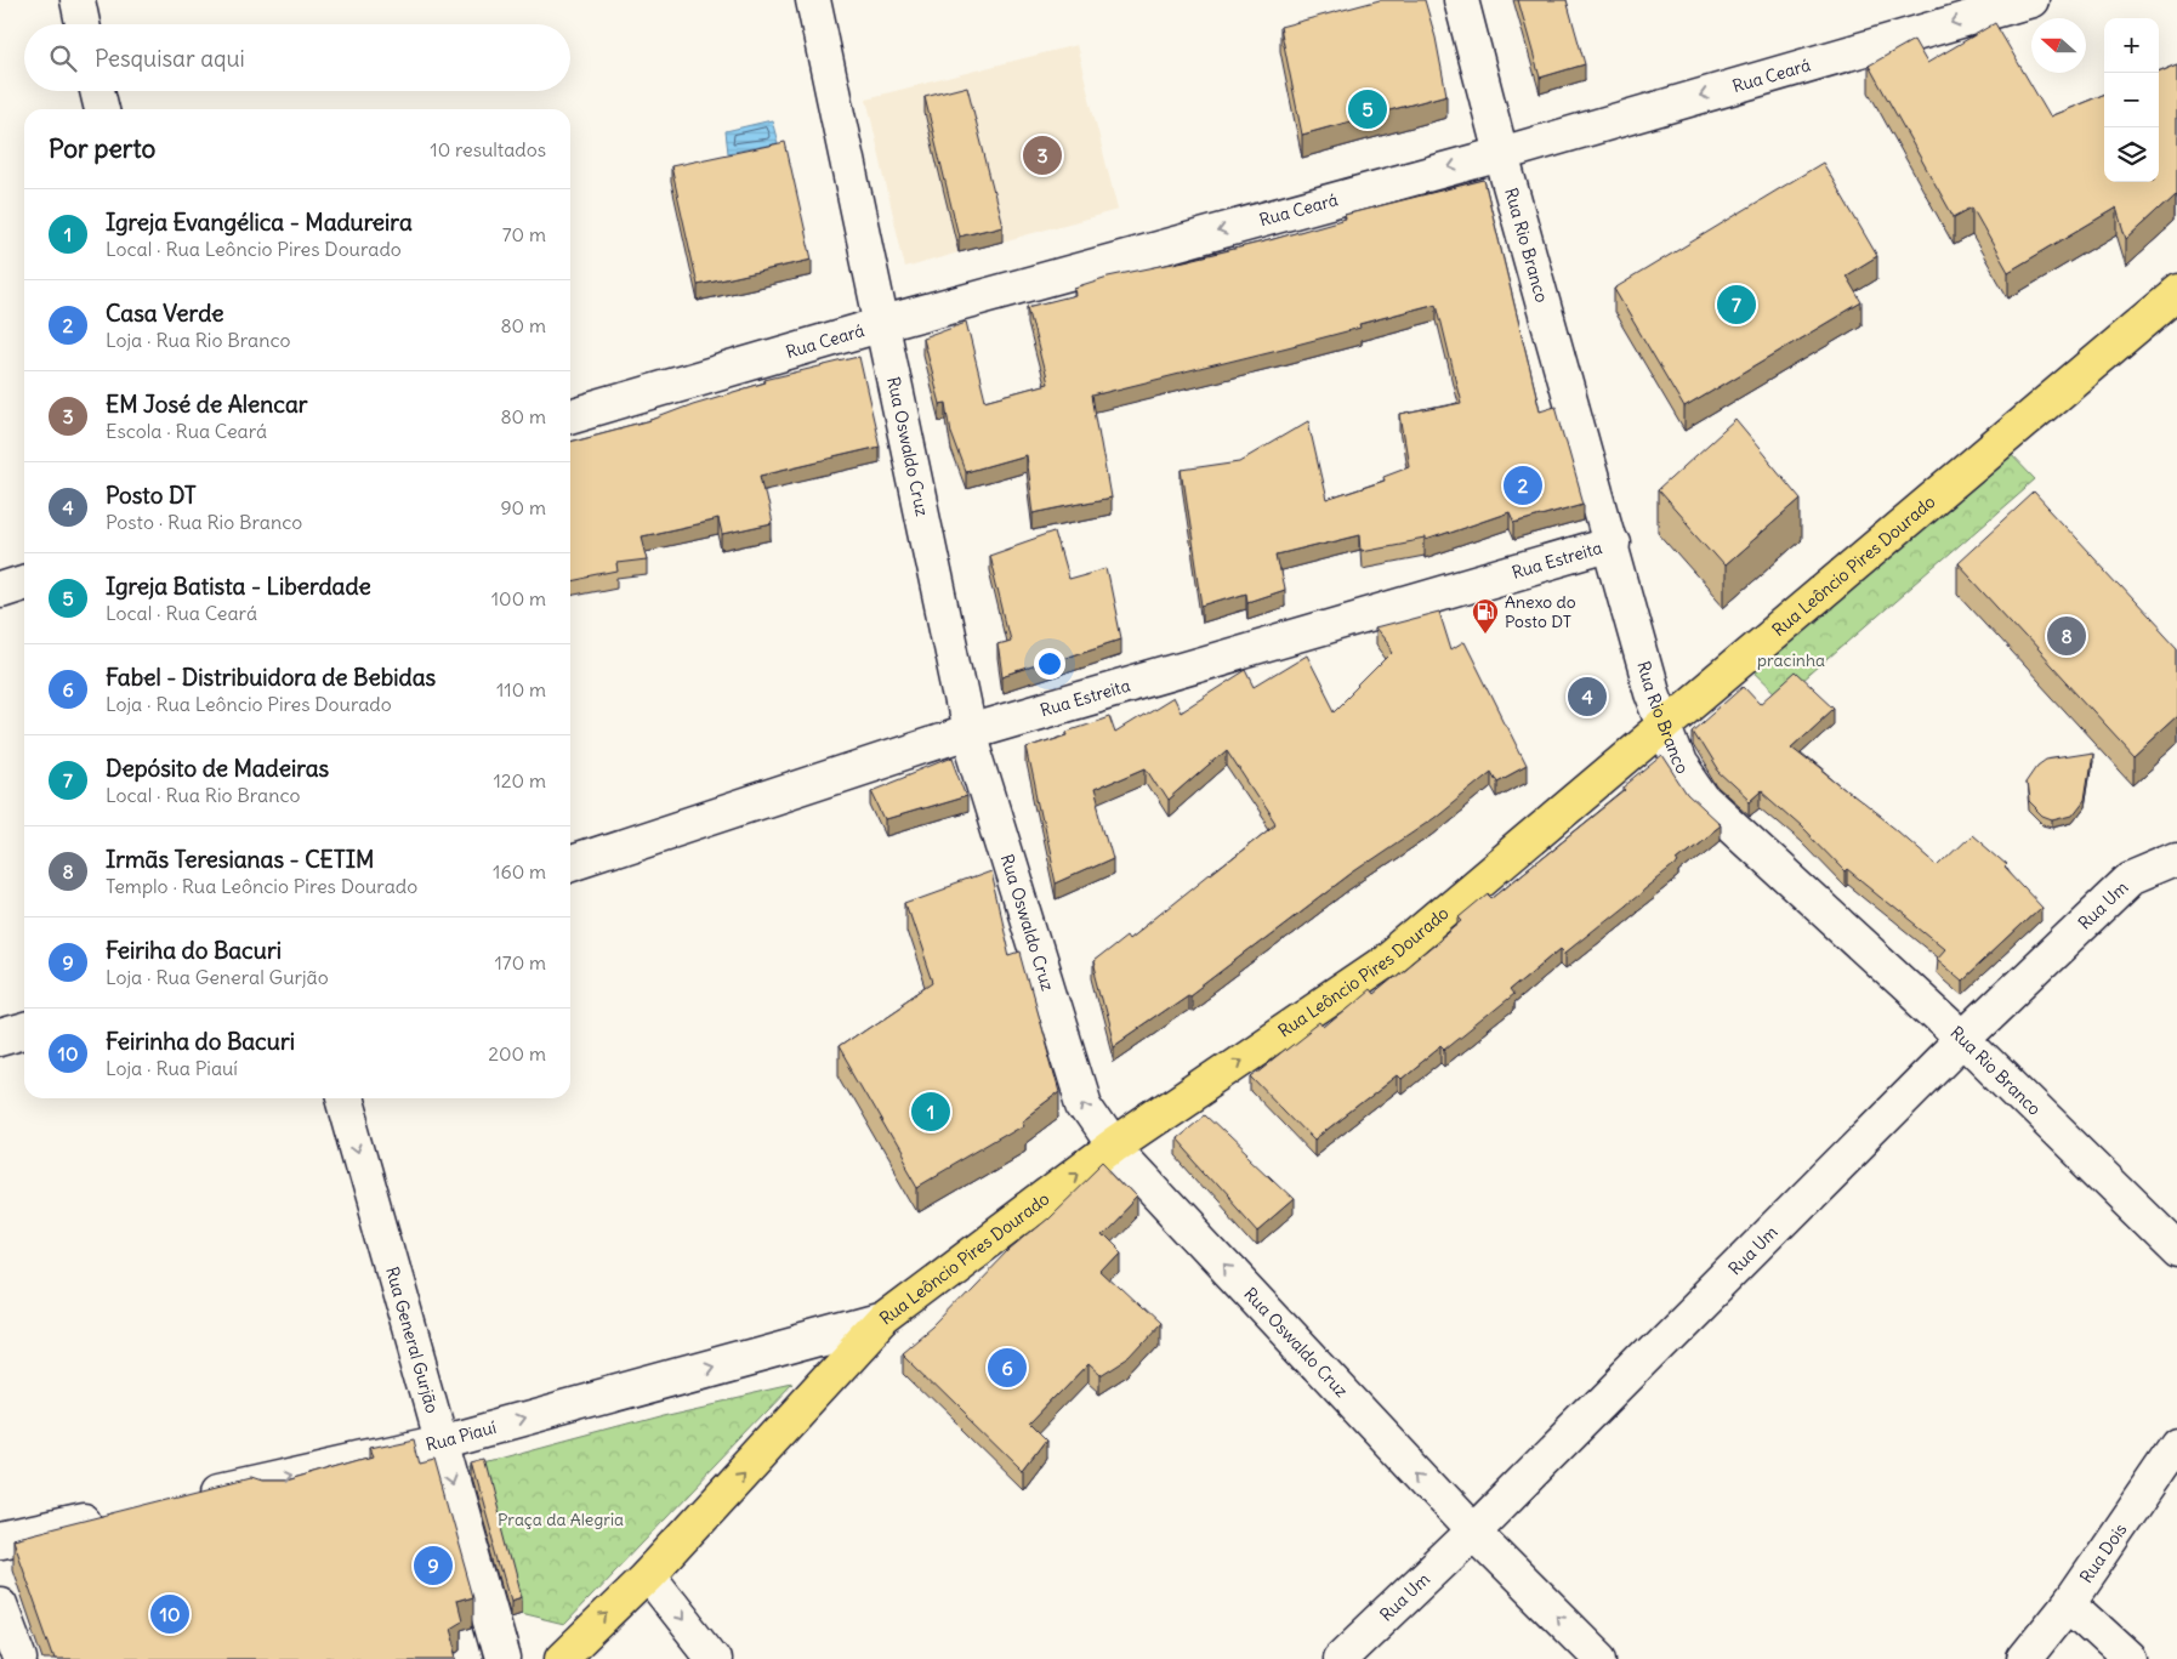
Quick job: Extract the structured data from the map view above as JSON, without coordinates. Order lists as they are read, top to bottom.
{
  "streets": {
    "main road": ["Rua Leôncio Pires Dourado"],
    "street": [
      "Rua Ceará",
      "Rua Rio Branco",
      "Rua Oswaldo Cruz",
      "Rua Estreita",
      "Rua Um",
      "Rua General Gurjão",
      "Rua Piauí",
      "Rua Dois"
    ]
  },
  "crossings": [
    ["Rua Ceará", "Rua Rio Branco"],
    ["Rua Ceará", "Rua Oswaldo Cruz"],
    ["Rua Rio Branco", "Rua Estreita"],
    ["Rua Rio Branco", "Rua Leôncio Pires Dourado"],
    ["Rua Rio Branco", "Rua Um"],
    ["Rua Oswaldo Cruz", "Rua Estreita"],
    ["Rua Oswaldo Cruz", "Rua Leôncio Pires Dourado"],
    ["Rua Oswaldo Cruz", "Rua Um"],
    ["Rua Leôncio Pires Dourado", "Rua Piauí"],
    ["Rua General Gurjão", "Rua Piauí"]
  ],
  "one_way": [
    "Rua Ceará",
    "Rua Oswaldo Cruz",
    "Rua Leôncio Pires Dourado",
    "Rua General Gurjão",
    "Rua Piauí"
  ],
  "parks": ["pracinha", "Praça da Alegria"],
  "places": {
    "fuel station": ["Anexo do Posto DT"]
  },
  "north": "left",
  "page": {
    "map_buttons": ["+", "−"],
    "search": "Pesquisar aqui",
    "pins": [
      "5",
      "3",
      "7",
      "2",
      "8",
      "4",
      "1",
      "6",
      "9",
      "10"
    ],
    "heading": ["Por perto", "10 resultados"],
    "list": [
      {
        "mark": "1",
        "name": "Igreja Evangélica - Madureira",
        "note": "Local · Rua Leôncio Pires Dourado",
        "value": "70 m"
      },
      {
        "mark": "2",
        "name": "Casa Verde",
        "note": "Loja · Rua Rio Branco",
        "value": "80 m"
      },
      {
        "mark": "3",
        "name": "EM José de Alencar",
        "note": "Escola · Rua Ceará",
        "value": "80 m"
      },
      {
        "mark": "4",
        "name": "Posto DT",
        "note": "Posto · Rua Rio Branco",
        "value": "90 m"
      },
      {
        "mark": "5",
        "name": "Igreja Batista - Liberdade",
        "note": "Local · Rua Ceará",
        "value": "100 m"
      },
      {
        "mark": "6",
        "name": "Fabel - Distribuidora de Bebidas",
        "note": "Loja · Rua Leôncio Pires Dourado",
        "value": "110 m"
      },
      {
        "mark": "7",
        "name": "Depósito de Madeiras",
        "note": "Local · Rua Rio Branco",
        "value": "120 m"
      },
      {
        "mark": "8",
        "name": "Irmãs Teresianas - CETIM",
        "note": "Templo · Rua Leôncio Pires Dourado",
        "value": "160 m"
      },
      {
        "mark": "9",
        "name": "Feiriha do Bacuri",
        "note": "Loja · Rua General Gurjão",
        "value": "170 m"
      },
      {
        "mark": "10",
        "name": "Feirinha do Bacuri",
        "note": "Loja · Rua Piauí",
        "value": "200 m"
      }
    ]
  }
}
